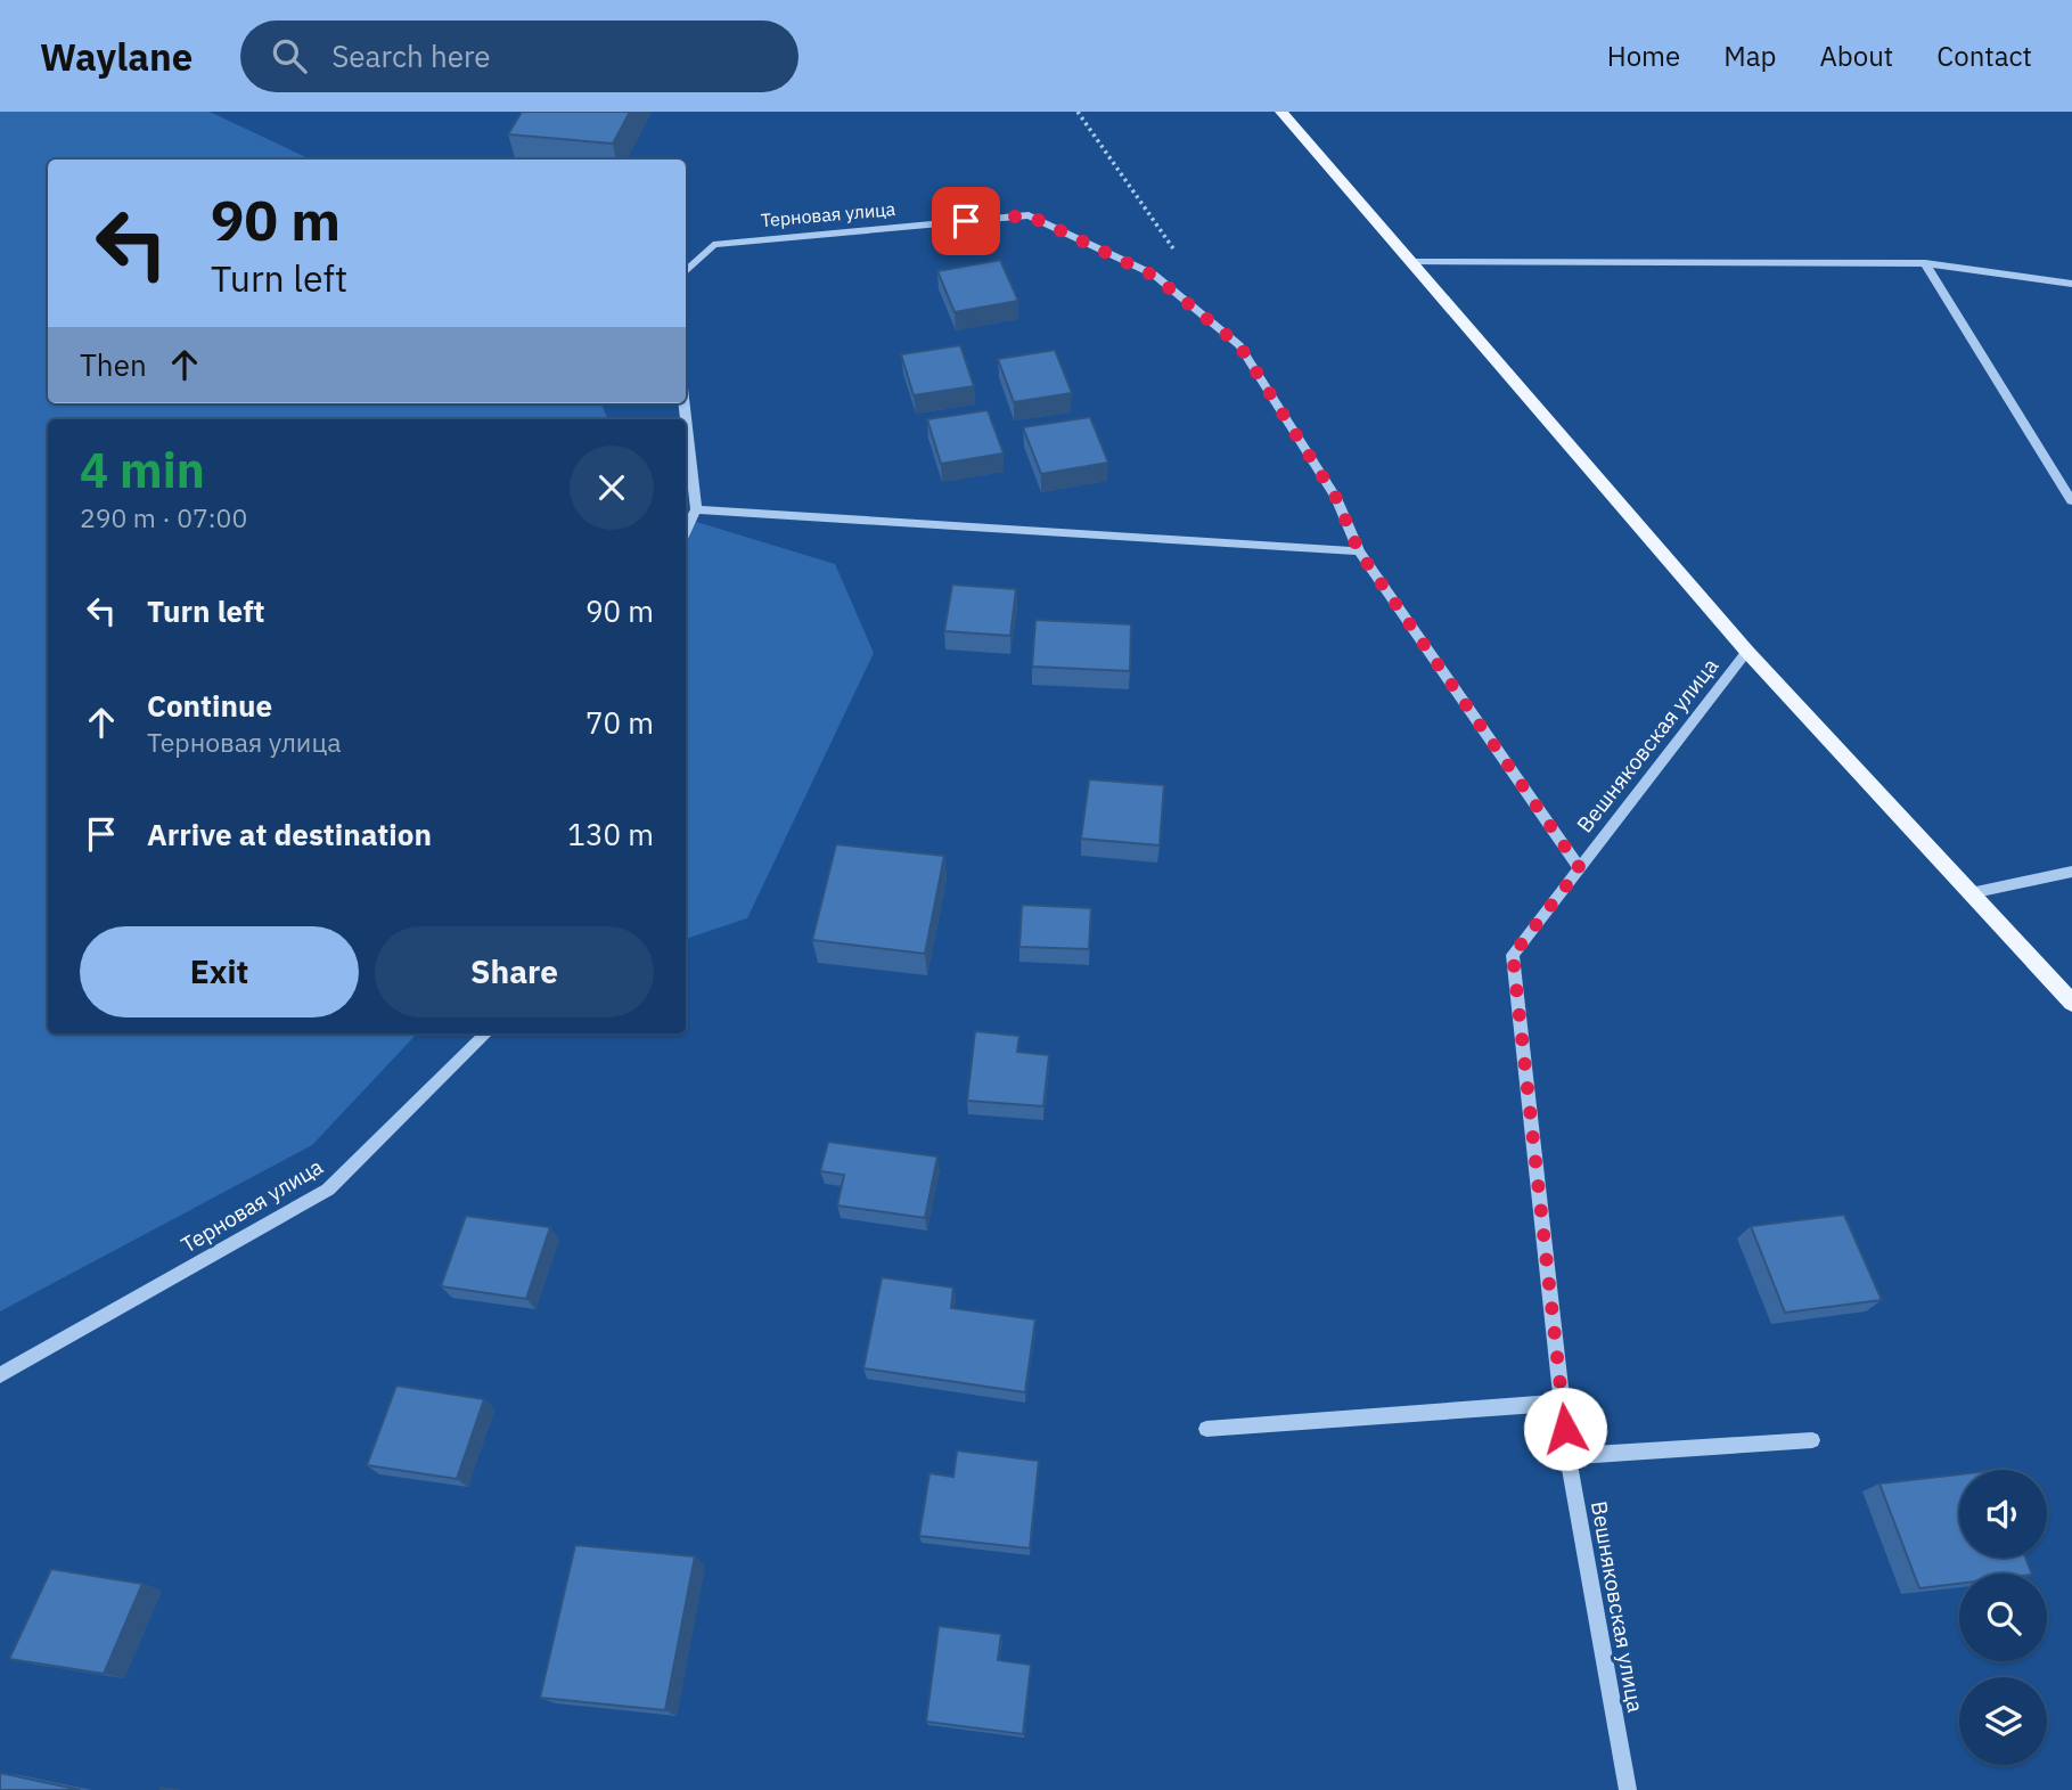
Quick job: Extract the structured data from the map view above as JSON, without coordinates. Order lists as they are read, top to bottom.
{
  "streets": {
    "street": ["Терновая улица", "Вешняковская улица"]
  },
  "crossings": [
    ["Терновая улица", "Вешняковская улица"]
  ],
  "page": {
    "header": "Waylane",
    "search": "Search here",
    "nav": [
      "Home",
      "Map",
      "About",
      "Contact"
    ],
    "turn": ["90 m", "Turn left"],
    "then": "Then",
    "heading": ["4 min", "290 m · 07:00"],
    "list": [
      {
        "name": "Turn left",
        "value": "90 m"
      },
      {
        "name": "Continue",
        "note": "Терновая улица",
        "value": "70 m"
      },
      {
        "name": "Arrive at destination",
        "value": "130 m"
      }
    ],
    "buttons": ["Exit", "Share"]
  }
}
